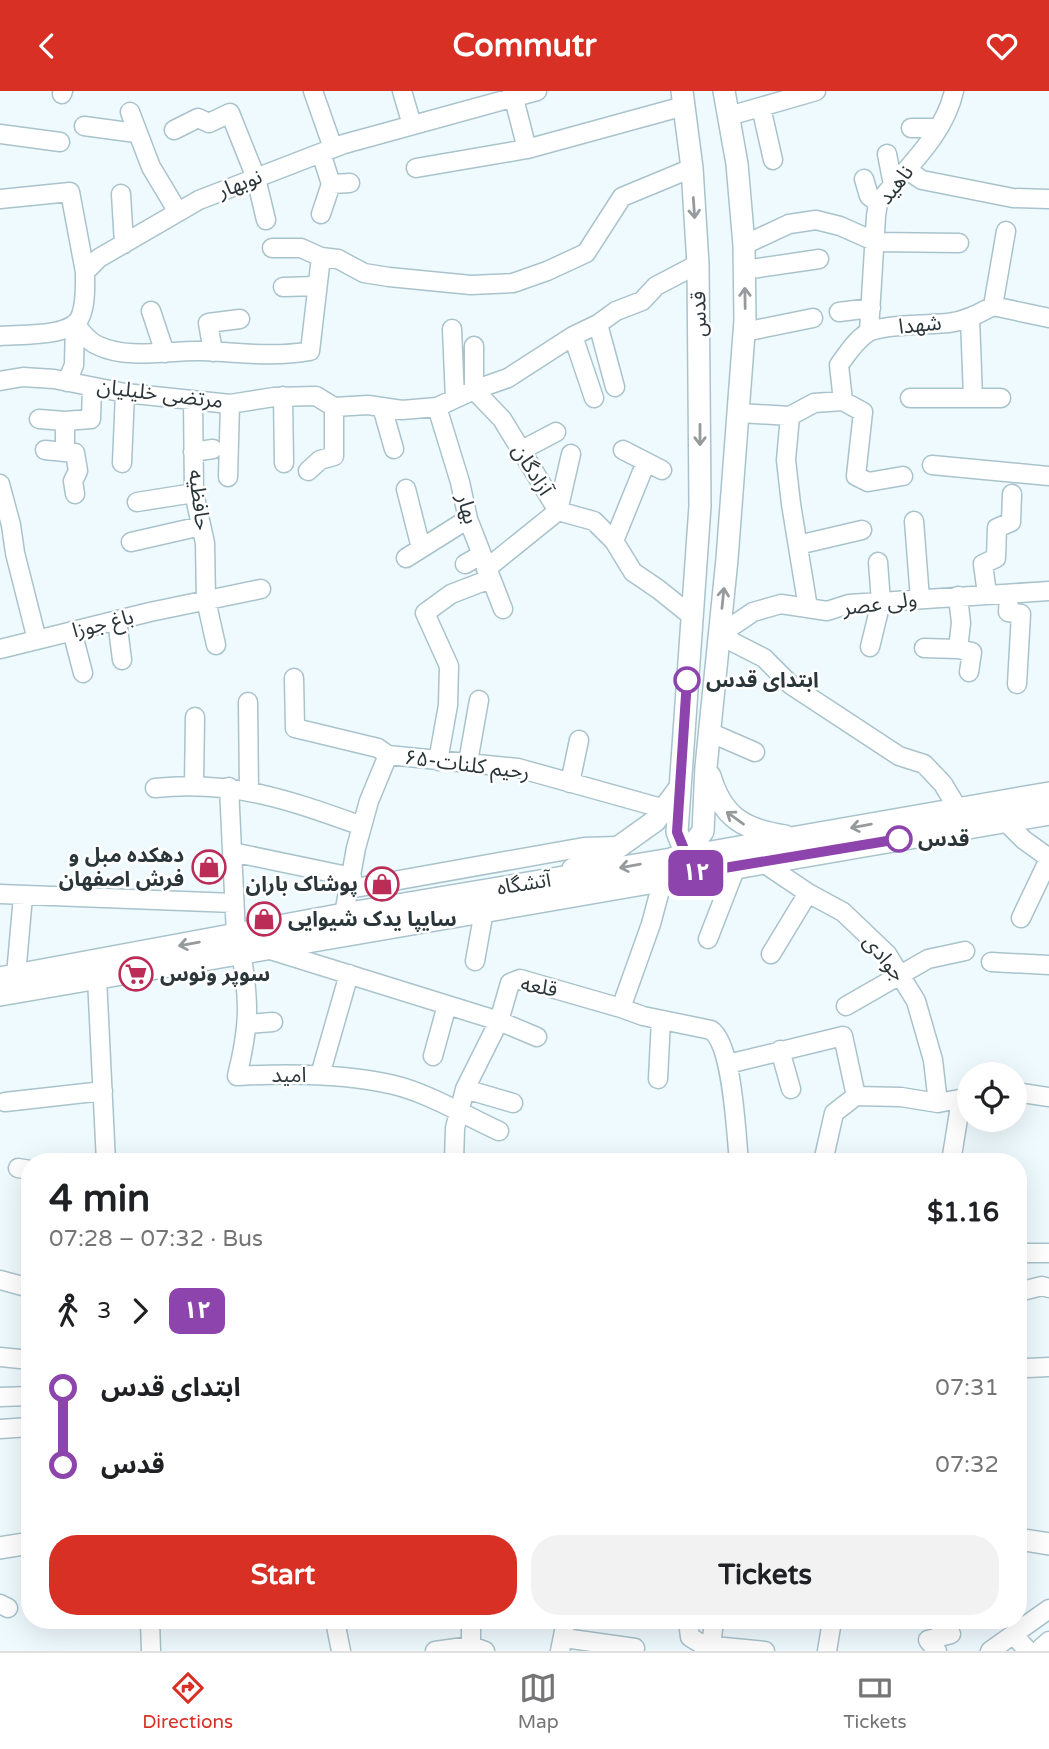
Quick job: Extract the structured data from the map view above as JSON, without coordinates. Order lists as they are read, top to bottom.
{
  "streets": {
    "main road": ["قدس", "آتشگاه"],
    "street": [
      "نوبهار",
      "ناهید",
      "شهدا",
      "مرتضی خلیلیان",
      "آزادگان",
      "حافظیه",
      "بهار",
      "ولی عصر",
      "باغ جوزا",
      "۶۵-رحیم کلنات",
      "جوادی",
      "قلعه",
      "امید"
    ]
  },
  "crossings": [
    ["ناهید", "شهدا"],
    ["قدس", "مرتضی خلیلیان"],
    ["قدس", "آزادگان"],
    ["قدس", "آتشگاه"],
    ["مرتضی خلیلیان", "آزادگان"],
    ["مرتضی خلیلیان", "حافظیه"],
    ["مرتضی خلیلیان", "بهار"],
    ["حافظیه", "باغ جوزا"],
    ["۶۵-رحیم کلنات", "آتشگاه"],
    ["آتشگاه", "جوادی"],
    ["آتشگاه", "امید"],
    ["قلعه", "امید"]
  ],
  "places": {
    "other": ["ابتدای قدس", "قدس"],
    "shop": ["دهکده مبل و فرش اصفهان", "پوشاک باران", "سایپا یدک شیوایی"],
    "supermarket": ["سوپر ونوس"]
  },
  "lines": ["bus line ۱۲"],
  "page": {
    "header": "Commutr",
    "on_map": "۱۲",
    "heading": ["4 min", "07:28 – 07:32 · Bus", "$1.16"],
    "legs": ["3", "۱۲"],
    "list": [
      {
        "name": "ابتدای قدس",
        "value": "07:31"
      },
      {
        "name": "قدس",
        "value": "07:32"
      }
    ],
    "buttons": ["Start", "Tickets"],
    "tabs": ["Directions", "Map", "Tickets"]
  }
}
